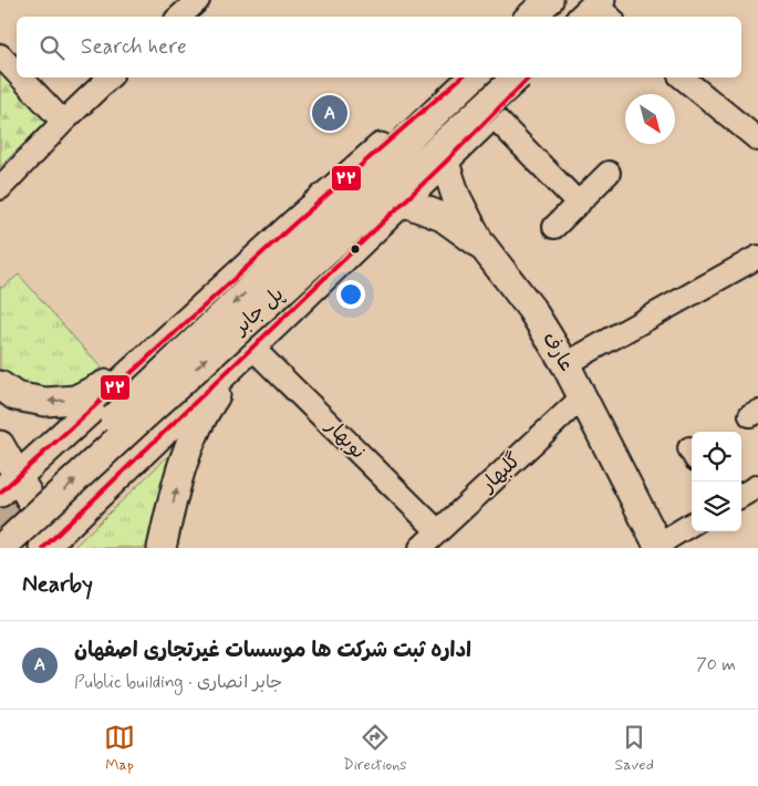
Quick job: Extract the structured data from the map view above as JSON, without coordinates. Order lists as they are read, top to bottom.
{
  "streets": {
    "main road": ["پل جابر", "عارف"],
    "street": ["نوبهار", "گلبهار"]
  },
  "crossings": [
    ["عارف", "گلبهار"],
    ["نوبهار", "گلبهار"]
  ],
  "lines": ["transit line ۲۲"],
  "north": "bottom right",
  "page": {
    "search": "Search here",
    "pins": "A",
    "heading": "Nearby",
    "list": [
      {
        "mark": "A",
        "name": "اداره ثبت شرکت ها موسسات غیرتجاری اصفهان",
        "note": "Public building · جابر انصاری",
        "value": "70 m"
      }
    ],
    "nav": ["Map", "Directions", "Saved"]
  }
}
